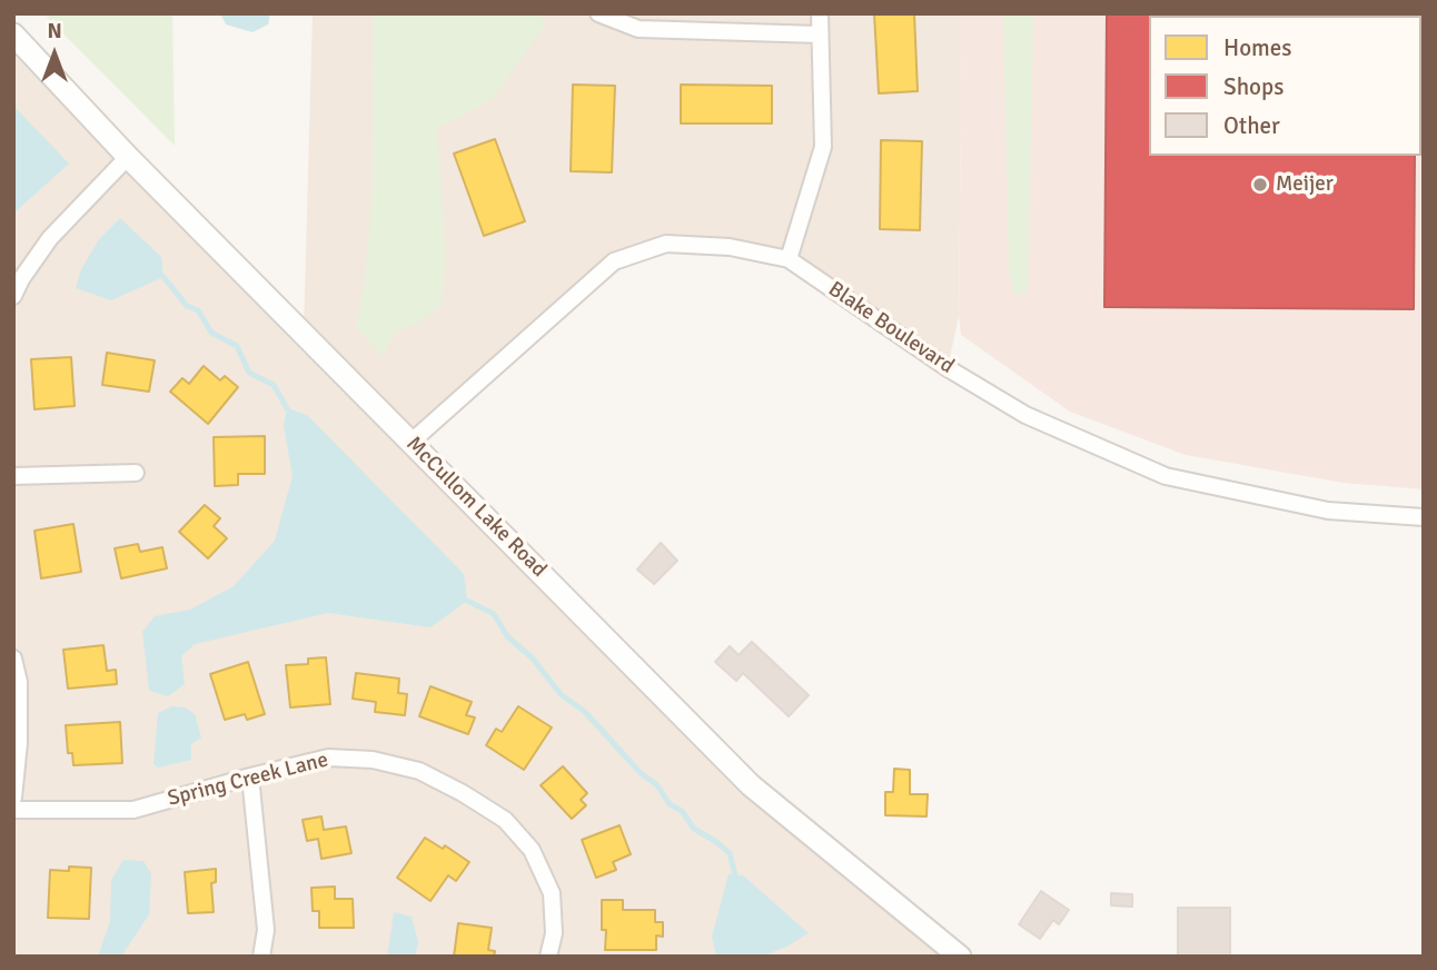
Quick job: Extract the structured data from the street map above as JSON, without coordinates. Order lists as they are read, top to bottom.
{
  "streets": {
    "street": ["Blake Boulevard", "McCullom Lake Road", "Spring Creek Lane"]
  },
  "crossings": [
    ["Blake Boulevard", "McCullom Lake Road"]
  ],
  "places": ["Meijer"],
  "legend": ["Homes", "Shops", "Other"],
  "north": "top"
}
